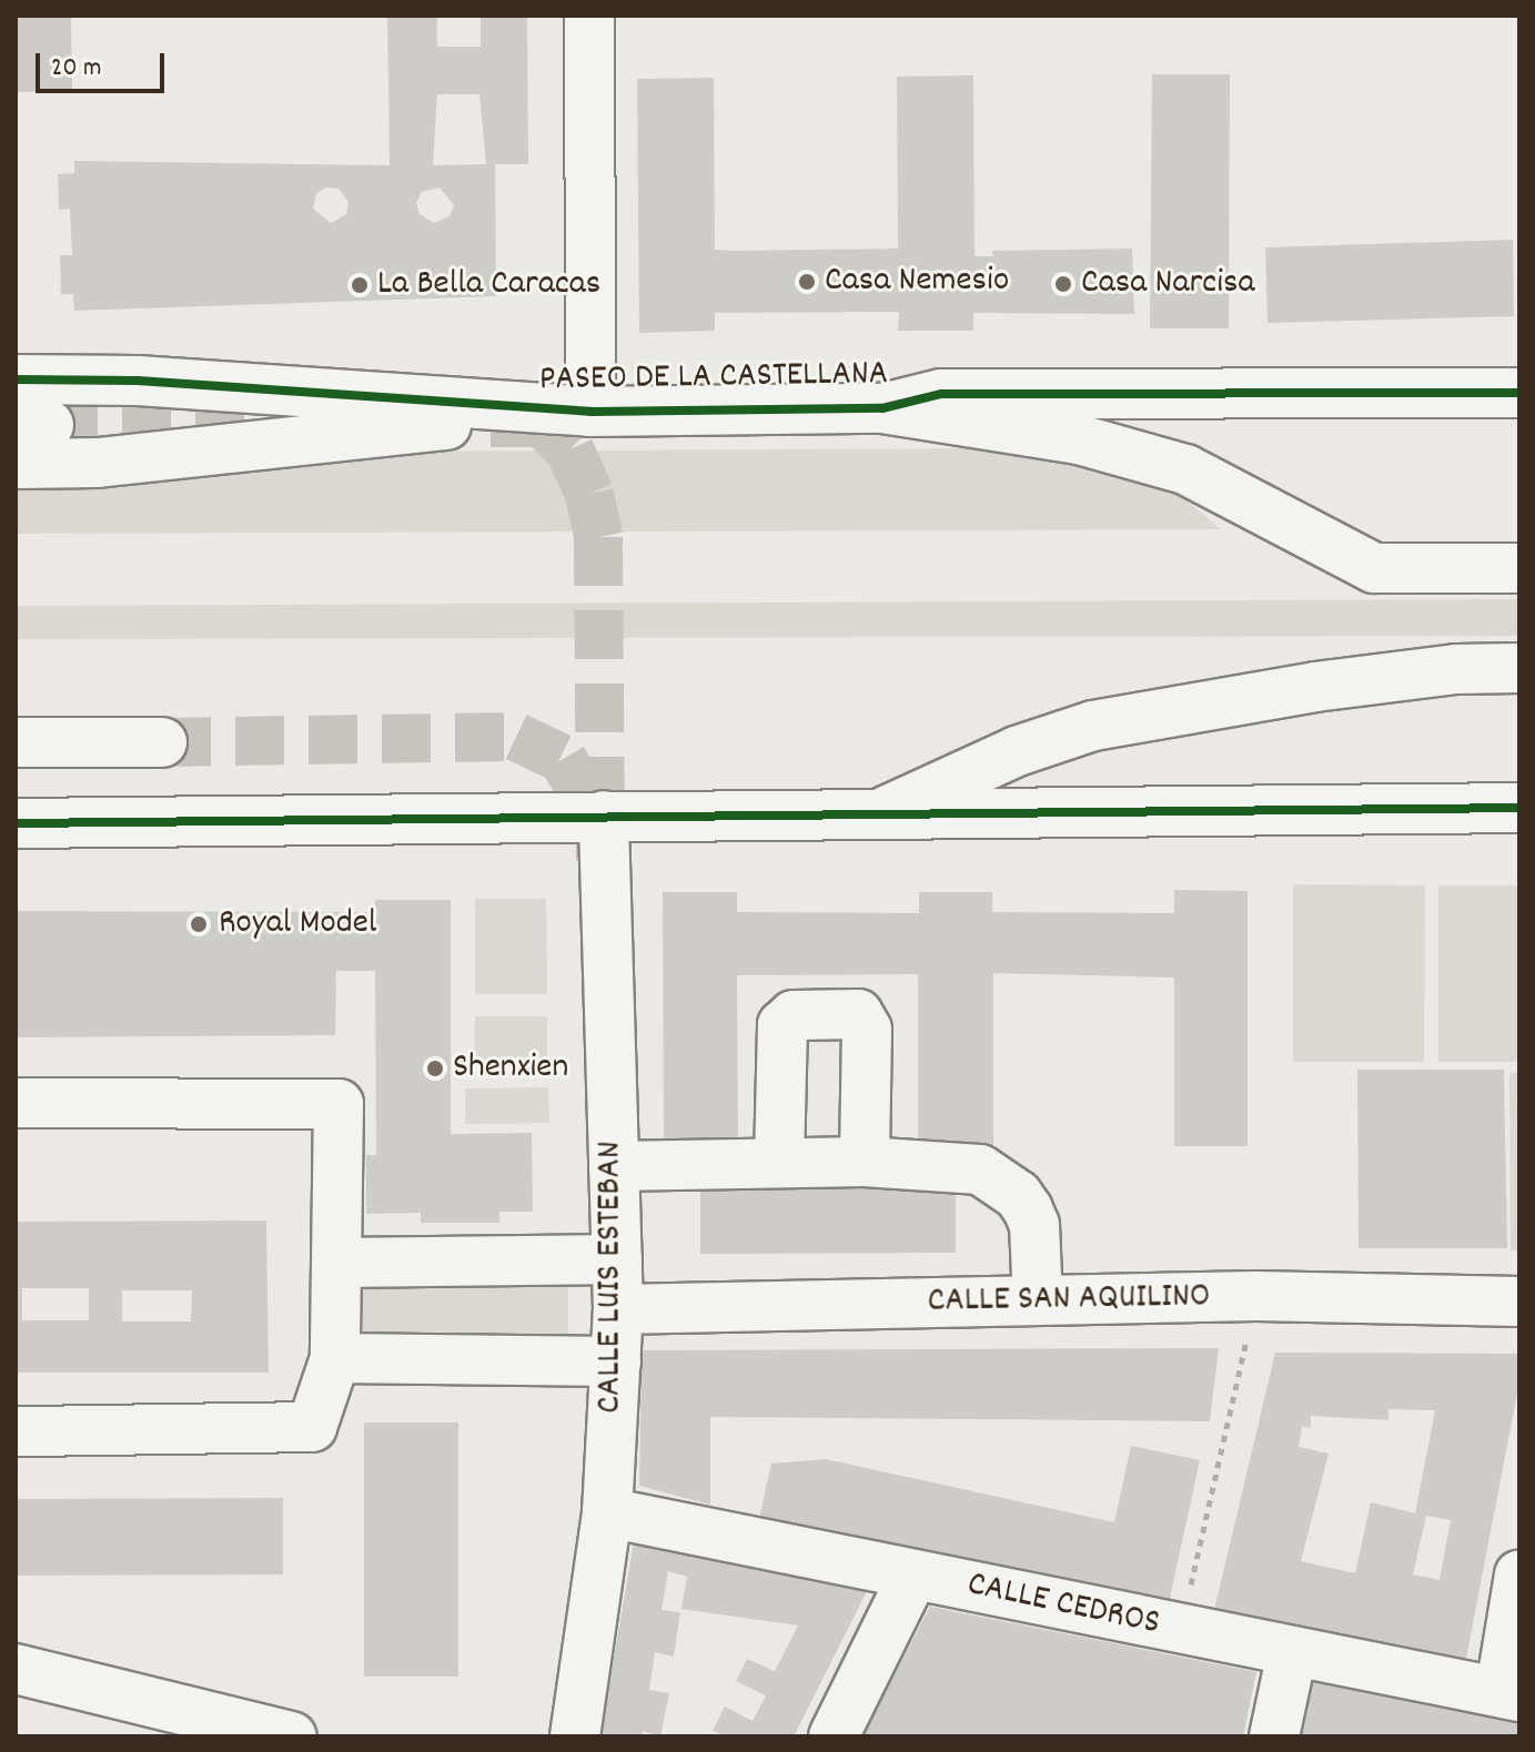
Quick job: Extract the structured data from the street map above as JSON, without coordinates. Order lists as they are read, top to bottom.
{
  "streets": {
    "main road": [
      "PASEO DE LA CASTELLANA",
      "CALLE LUIS ESTEBAN",
      "CALLE SAN AQUILINO",
      "CALLE CEDROS"
    ]
  },
  "crossings": [
    ["CALLE LUIS ESTEBAN", "CALLE SAN AQUILINO"],
    ["CALLE LUIS ESTEBAN", "CALLE CEDROS"]
  ],
  "places": [
    "Casa Nemesio",
    "Casa Narcisa",
    "La Bella Caracas",
    "Royal Model",
    "Shenxien"
  ],
  "scale_bar": "20 m"
}
